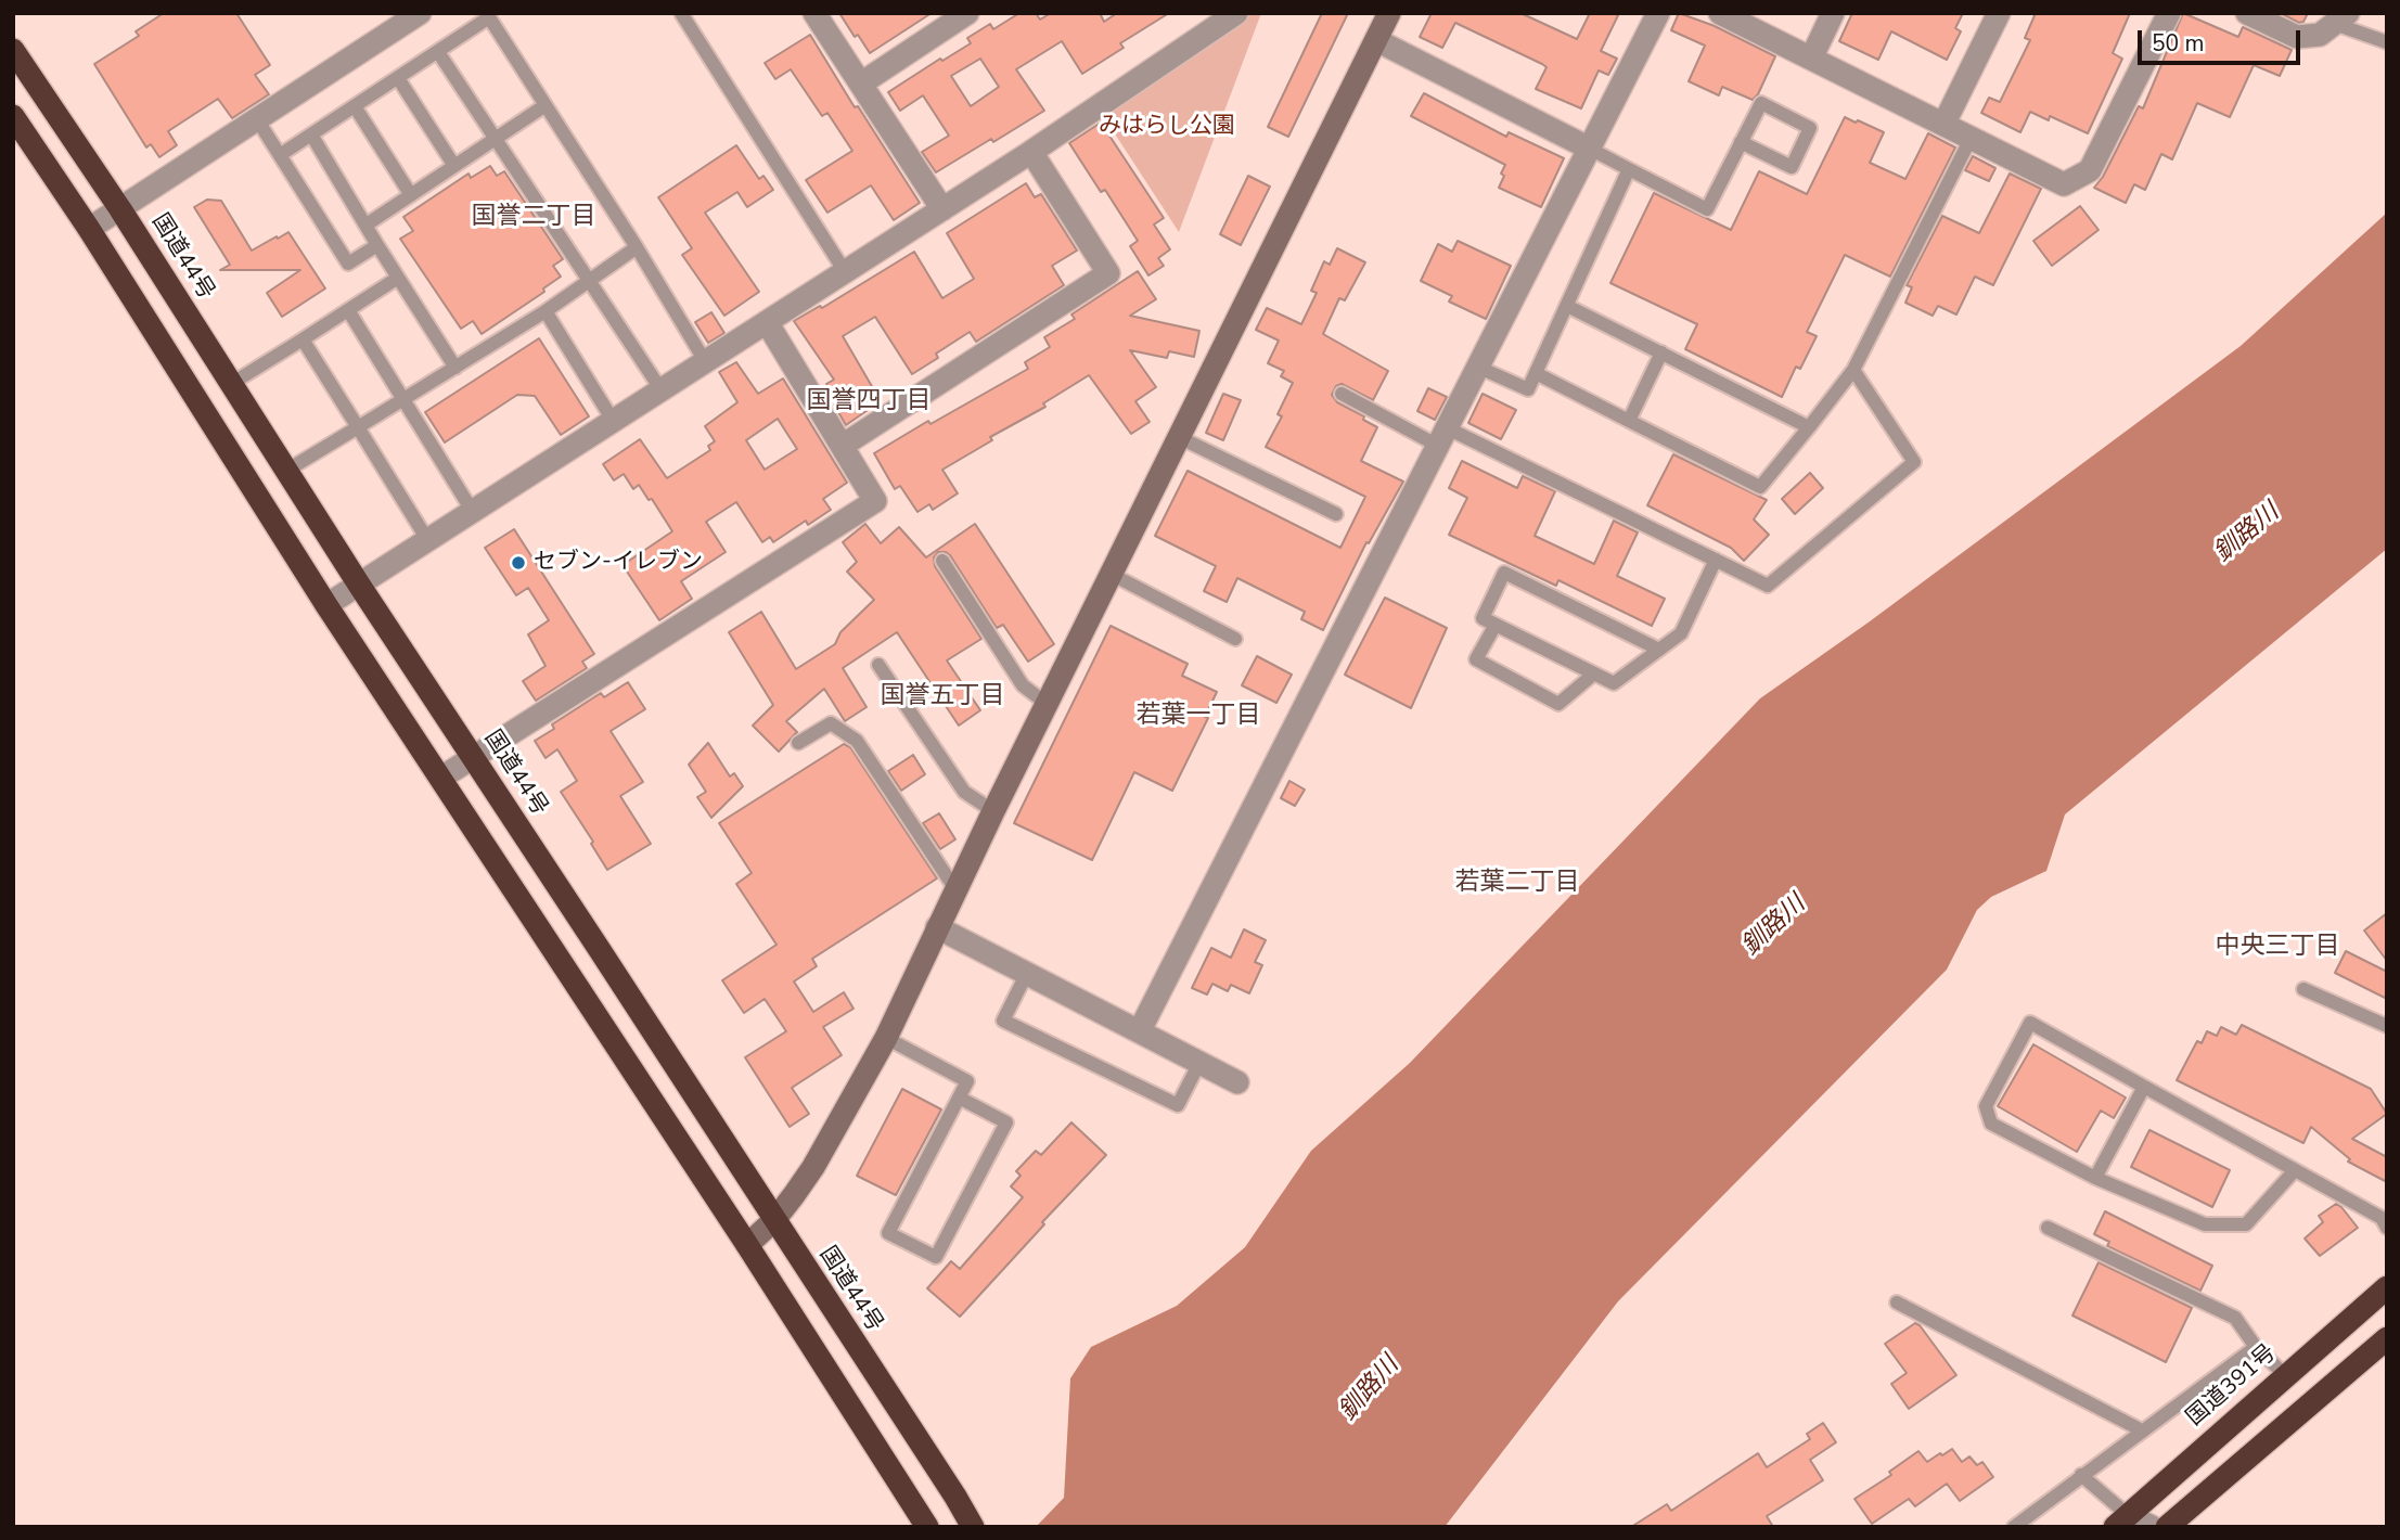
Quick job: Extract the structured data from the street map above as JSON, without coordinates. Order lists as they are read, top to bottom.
{
  "streets": {
    "highway": ["国道44号", "国道391号"]
  },
  "districts": [
    "国誉二丁目",
    "国誉四丁目",
    "国誉五丁目",
    "若葉一丁目",
    "若葉二丁目",
    "中央三丁目"
  ],
  "water": ["釧路川"],
  "parks": ["みはらし公園"],
  "places": ["セブン-イレブン"],
  "scale_bar": "50 m"
}
